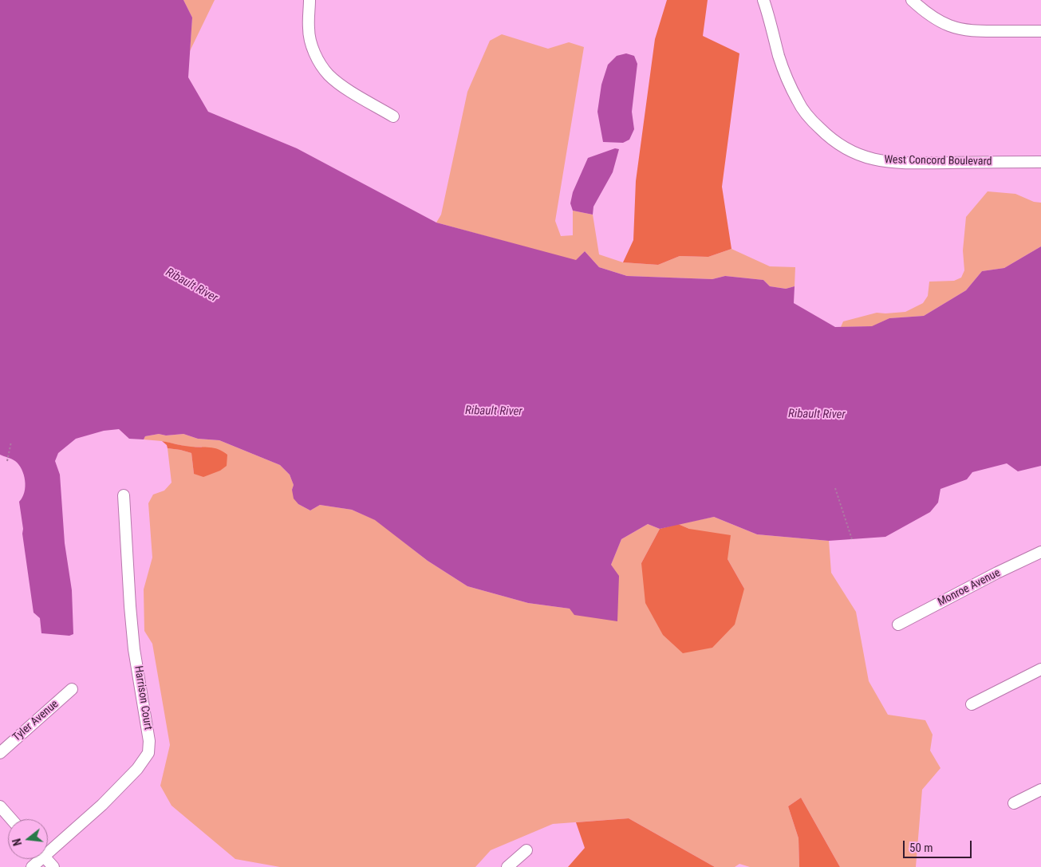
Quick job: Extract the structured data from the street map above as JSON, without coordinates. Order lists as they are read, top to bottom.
{
  "streets": {
    "street": [
      "West Concord Boulevard",
      "Monroe Avenue",
      "Harrison Court",
      "Tyler Avenue"
    ]
  },
  "water": ["Ribault River"],
  "scale_bar": "50 m",
  "north": "left"
}
